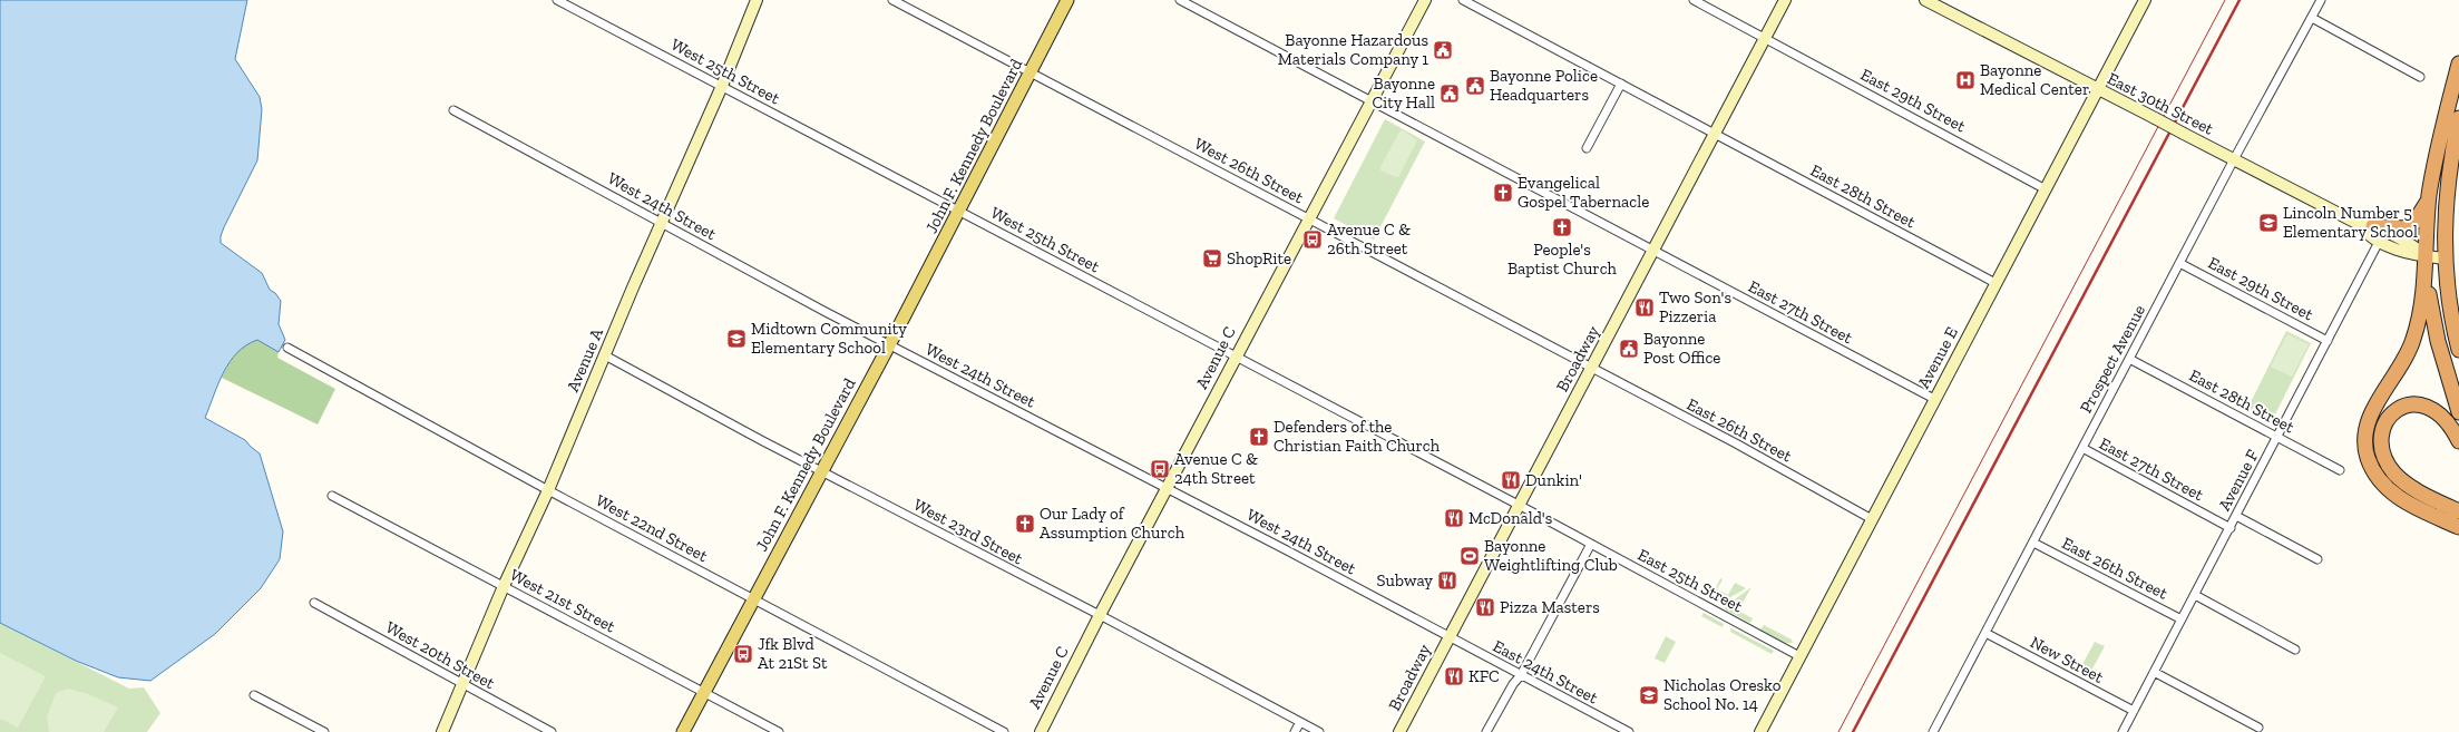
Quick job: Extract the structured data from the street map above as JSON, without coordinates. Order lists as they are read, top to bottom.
{
  "streets": {
    "main road": ["John F. Kennedy Boulevard"],
    "street": [
      "West 25th Street",
      "East 29th Street",
      "East 30th Street",
      "West 26th Street",
      "East 28th Street",
      "West 24th Street",
      "East 27th Street",
      "Avenue C",
      "Avenue E",
      "Broadway",
      "Prospect Avenue",
      "Avenue A",
      "East 26th Street",
      "Avenue F",
      "West 22nd Street",
      "West 23rd Street",
      "East 25th Street",
      "West 21st Street",
      "West 20th Street",
      "New Street",
      "East 24th Street"
    ]
  },
  "crossings": [
    ["West 25th Street", "John F. Kennedy Boulevard"],
    ["West 25th Street", "Avenue C"],
    ["West 25th Street", "Broadway"],
    ["West 25th Street", "Avenue A"],
    ["West 25th Street", "East 25th Street"],
    ["East 29th Street", "Avenue E"],
    ["East 29th Street", "Broadway"],
    ["East 29th Street", "Prospect Avenue"],
    ["East 29th Street", "Avenue F"],
    ["East 30th Street", "Avenue E"],
    ["East 30th Street", "Prospect Avenue"],
    ["East 30th Street", "Avenue F"],
    ["John F. Kennedy Boulevard", "West 26th Street"],
    ["John F. Kennedy Boulevard", "West 24th Street"],
    ["John F. Kennedy Boulevard", "West 22nd Street"],
    ["John F. Kennedy Boulevard", "West 23rd Street"],
    ["John F. Kennedy Boulevard", "West 21st Street"],
    ["West 26th Street", "Avenue C"],
    ["West 26th Street", "Broadway"],
    ["West 26th Street", "East 26th Street"],
    ["East 28th Street", "Avenue E"],
    ["East 28th Street", "Broadway"],
    ["East 28th Street", "Prospect Avenue"],
    ["East 28th Street", "Avenue F"],
    ["West 24th Street", "Avenue C"],
    ["West 24th Street", "Broadway"],
    ["West 24th Street", "Avenue A"],
    ["West 24th Street", "East 24th Street"],
    ["East 27th Street", "Avenue C"],
    ["East 27th Street", "Avenue E"],
    ["East 27th Street", "Broadway"],
    ["East 27th Street", "Prospect Avenue"],
    ["East 27th Street", "Avenue F"],
    ["Avenue C", "West 23rd Street"],
    ["Avenue E", "East 26th Street"],
    ["Avenue E", "East 25th Street"],
    ["Broadway", "East 26th Street"],
    ["Broadway", "East 25th Street"],
    ["Broadway", "East 24th Street"],
    ["Prospect Avenue", "East 26th Street"],
    ["Prospect Avenue", "New Street"],
    ["Avenue A", "West 22nd Street"],
    ["Avenue A", "West 23rd Street"],
    ["Avenue A", "West 21st Street"],
    ["Avenue A", "West 20th Street"],
    ["East 26th Street", "Avenue F"],
    ["Avenue F", "New Street"]
  ],
  "places": {
    "public building": [
      "Bayonne Hazardous Materials Company 1",
      "Bayonne Police Headquarters",
      "Bayonne City Hall",
      "Bayonne Post Office"
    ],
    "hospital": ["Bayonne Medical Center"],
    "church": [
      "Evangelical Gospel Tabernacle",
      "People's Baptist Church",
      "Defenders of the Christian Faith Church",
      "Our Lady of Assumption Church"
    ],
    "school or university": ["Lincoln Number 5 Elementary School", "Midtown Community Elementary School", "Nicholas Oresko School No. 14"],
    "bus stop": ["Avenue C & 26th Street", "Avenue C & 24th Street", "Jfk Blvd At 21St St"],
    "supermarket": ["ShopRite"],
    "restaurant": [
      "Two Son's Pizzeria",
      "Dunkin'",
      "McDonald's",
      "Subway",
      "Pizza Masters",
      "KFC"
    ],
    "sports": ["Bayonne Weightlifting Club"]
  }
}
